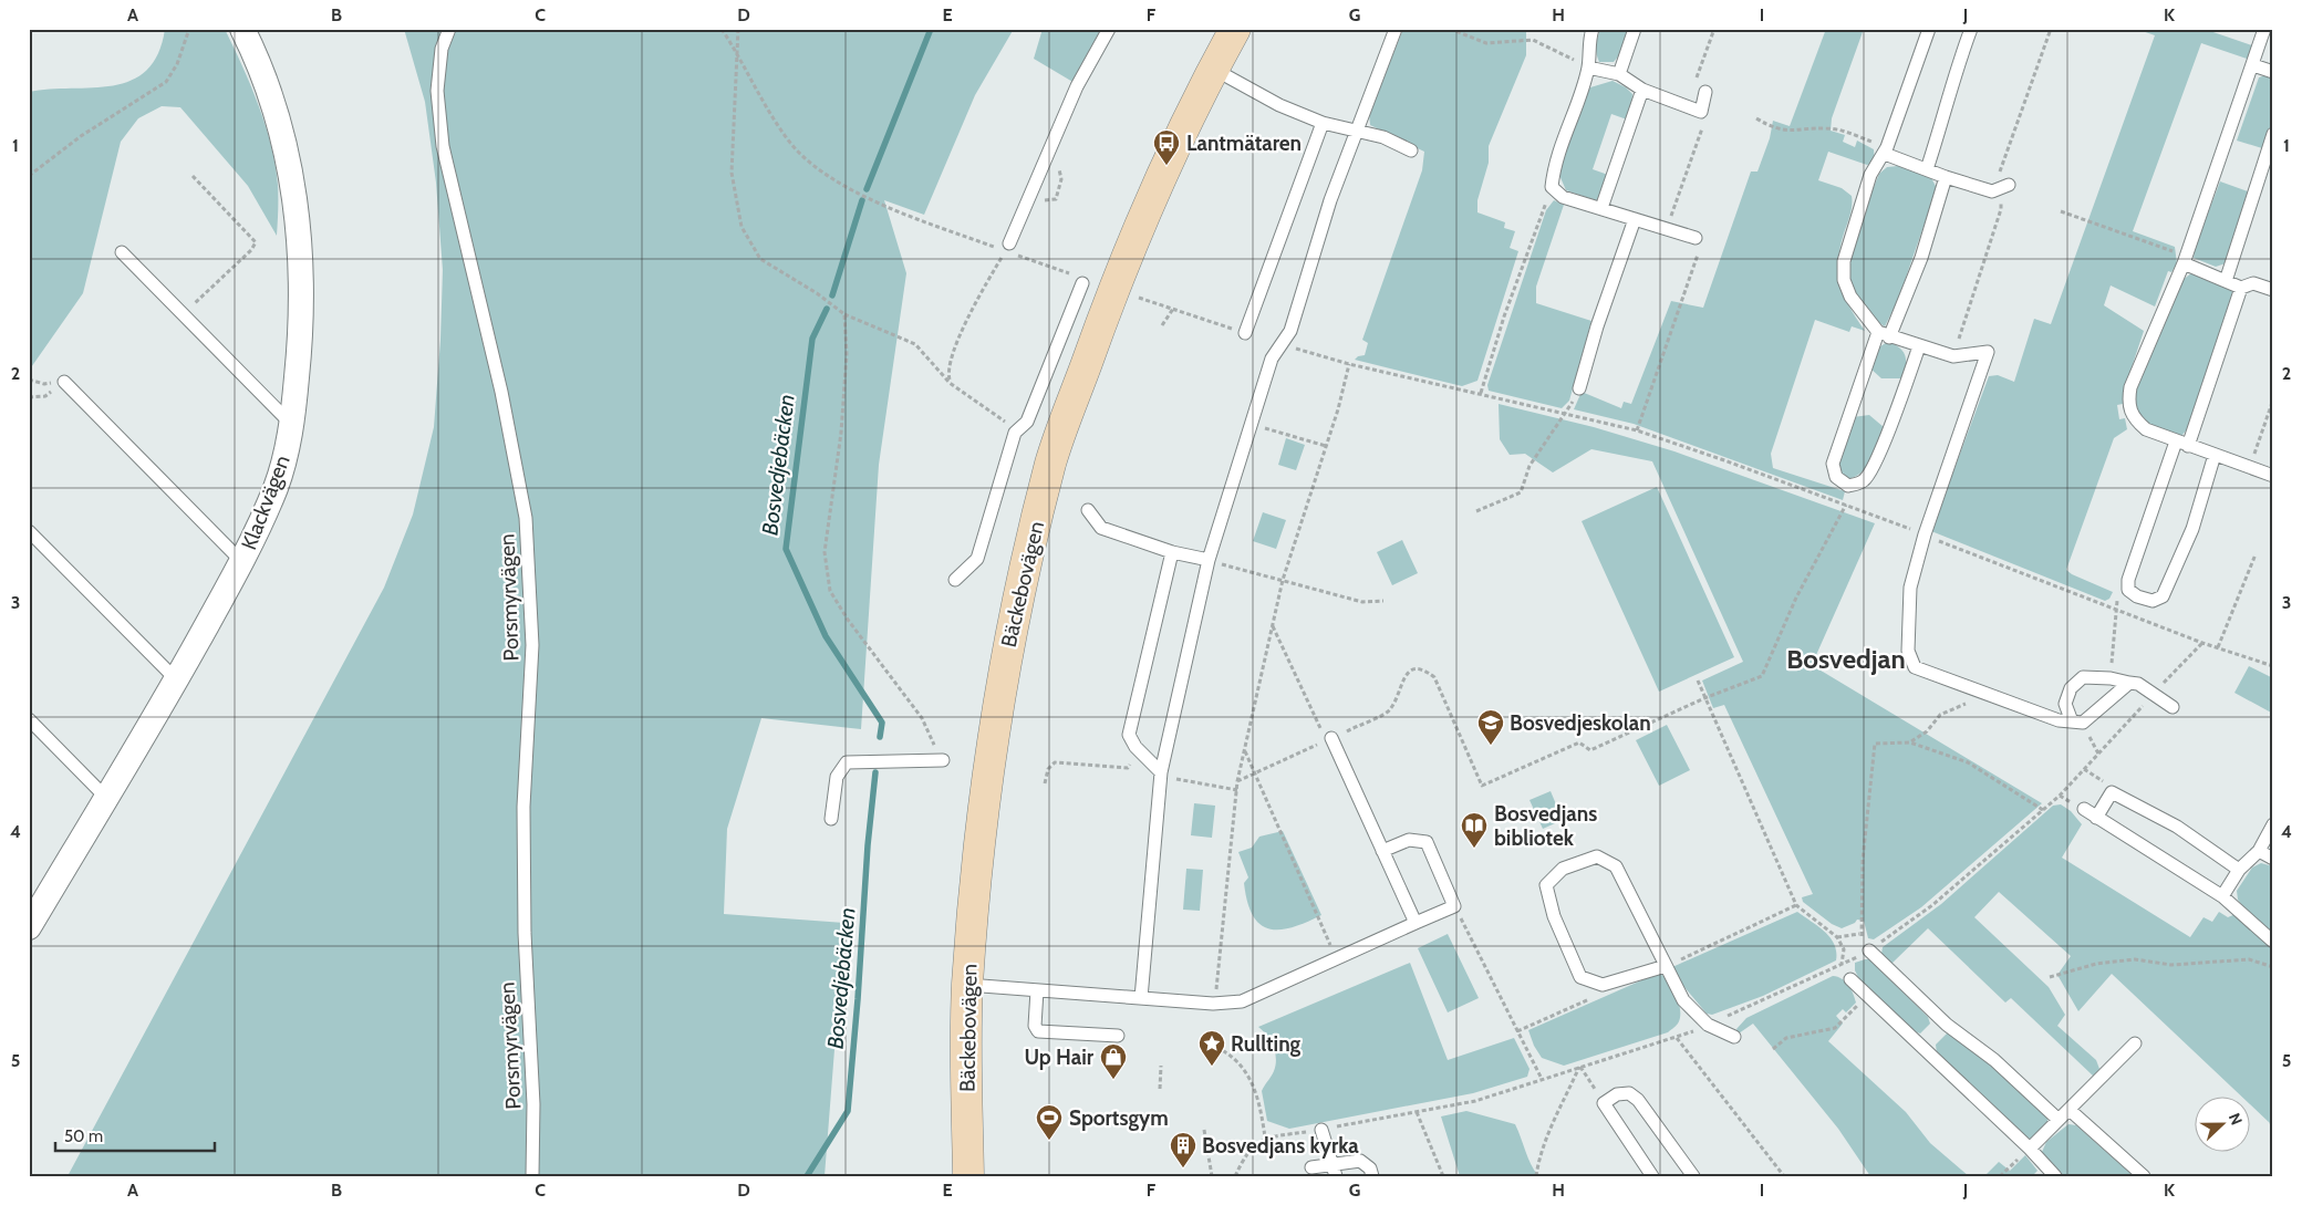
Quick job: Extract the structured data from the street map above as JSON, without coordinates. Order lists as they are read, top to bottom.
{
  "streets": {
    "street": ["Klackvägen", "Bäckebovägen"],
    "lane": ["Porsmyrvägen"]
  },
  "districts": ["Bosvedjan"],
  "water": ["Bosvedjebäcken"],
  "places": {
    "bus stop": ["Lantmätaren"],
    "school or university": ["Bosvedjeskolan"],
    "library": ["Bosvedjans bibliotek"],
    "place": ["Rullting"],
    "shop": ["Up Hair"],
    "sports": ["Sportsgym"],
    "building": ["Bosvedjans kyrka"]
  },
  "scale_bar": "50 m",
  "north": "right",
  "grid": {
    "columns": [
      "A",
      "B",
      "C",
      "D",
      "E",
      "F",
      "G",
      "H",
      "I",
      "J",
      "K"
    ],
    "rows": [
      "1",
      "2",
      "3",
      "4",
      "5"
    ]
  }
}
